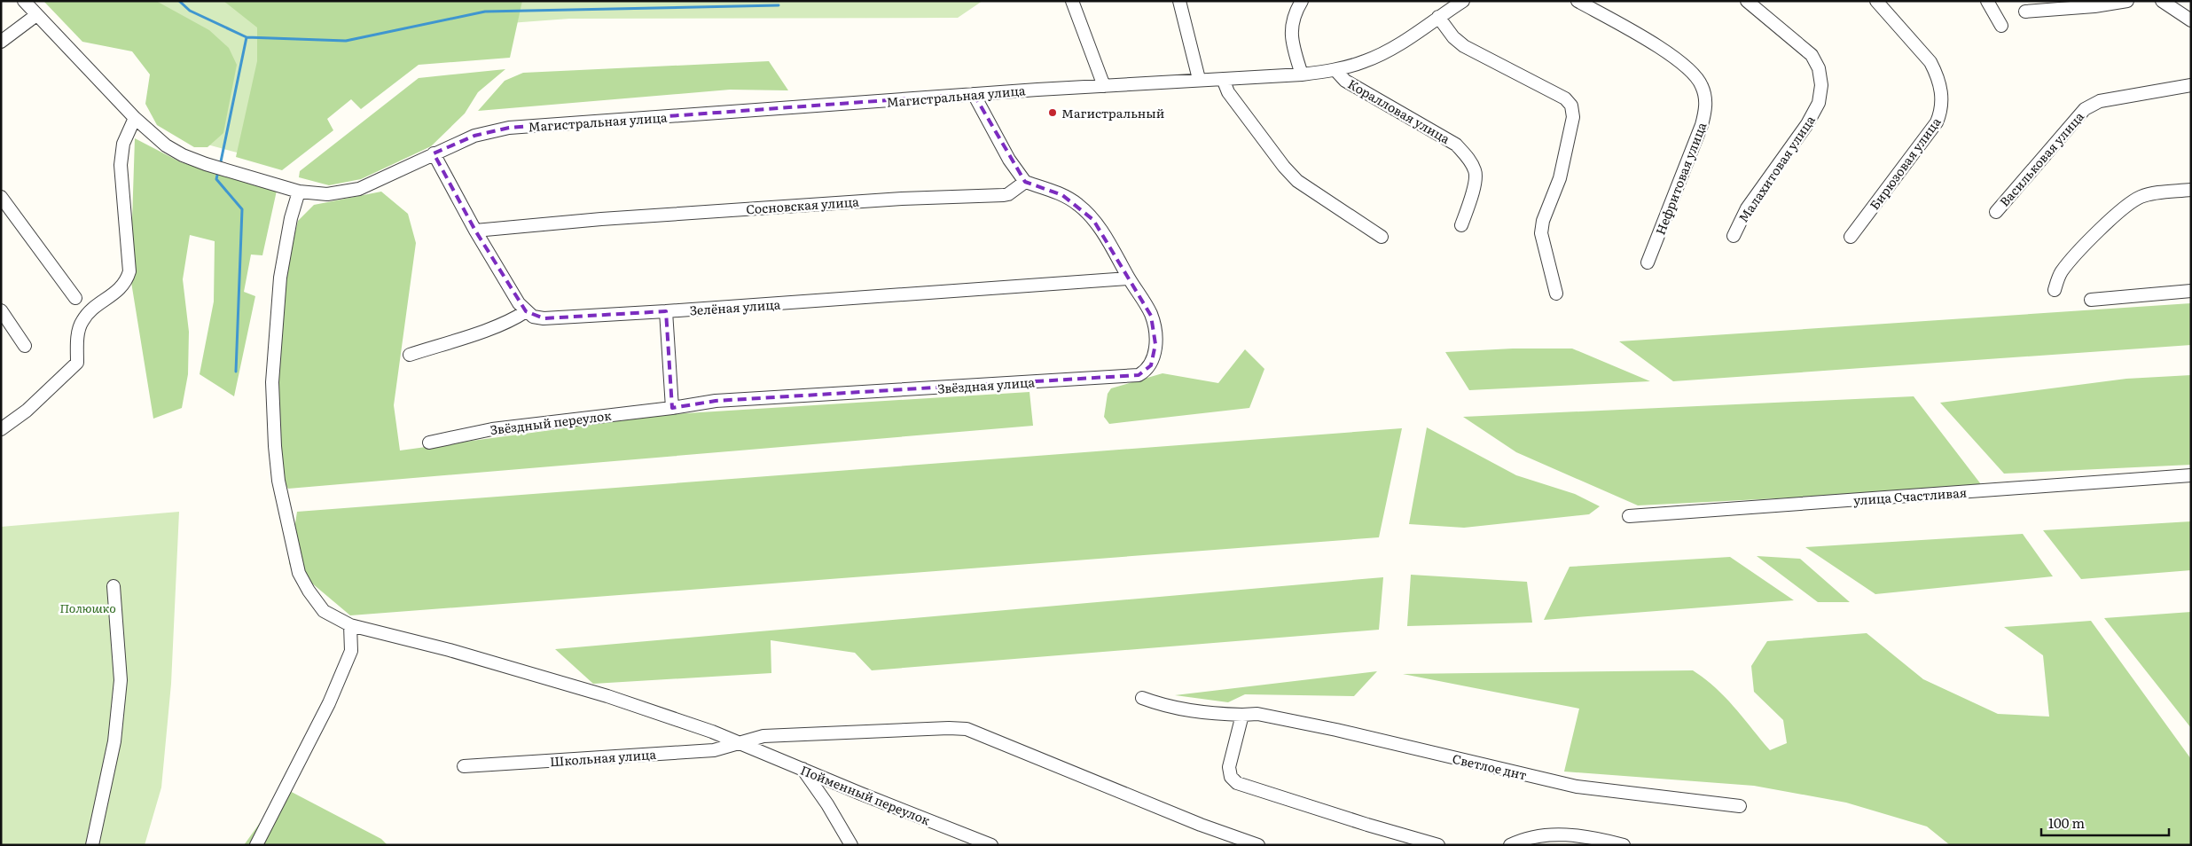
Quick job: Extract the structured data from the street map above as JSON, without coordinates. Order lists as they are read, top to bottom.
{
  "streets": {
    "street": [
      "Магистральная улица",
      "Коралловая улица",
      "Васильковая улица",
      "Бирюзовая улица",
      "Малахитовая улица",
      "Нефритовая улица",
      "Сосновская улица",
      "Зелёная улица",
      "Звёздная улица",
      "Звёздный переулок",
      "улица Счастливая",
      "Школьная улица",
      "Светлое днт",
      "Пойменный переулок"
    ]
  },
  "crossings": [
    ["Магистральная улица", "Коралловая улица"],
    ["Магистральная улица", "Пойменный переулок"],
    ["Сосновская улица", "Звёздная улица"],
    ["Зелёная улица", "Звёздная улица"],
    ["Звёздная улица", "Звёздный переулок"],
    ["Школьная улица", "Пойменный переулок"]
  ],
  "parks": ["Полюшко"],
  "places": ["Магистральный"],
  "scale_bar": "100 m"
}
